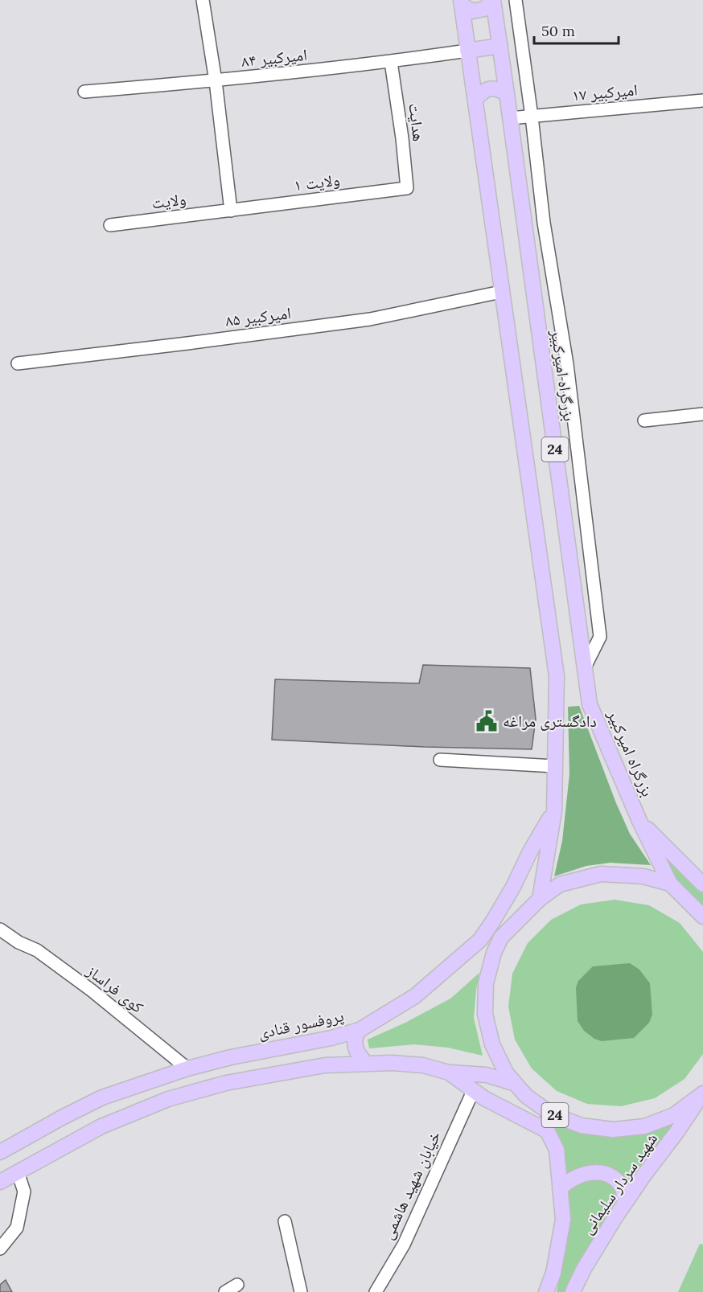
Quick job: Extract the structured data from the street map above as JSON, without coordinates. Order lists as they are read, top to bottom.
{
  "streets": {
    "main road": [
      "بزرگراه امیرکبیر",
      "24",
      "پروفسور قنادی",
      "شهید سردار سلیمانی"
    ],
    "street": [
      "امیرکبیر ۸۴",
      "امیرکبیر ۱۷",
      "هدایت",
      "ولایت ۱",
      "ولایت",
      "امیرکبیر ۸۵",
      "کوی فراساز",
      "خیابان شهید هاشمی"
    ]
  },
  "crossings": [
    ["امیرکبیر ۸۴", "هدایت"],
    ["امیرکبیر ۸۴", "24"],
    ["امیرکبیر ۱۷", "بزرگراه امیرکبیر"],
    ["هدایت", "ولایت ۱"],
    ["ولایت ۱", "ولایت"],
    ["امیرکبیر ۸۵", "24"],
    ["بزرگراه امیرکبیر", "24"],
    ["24", "پروفسور قنادی"],
    ["24", "شهید سردار سلیمانی"],
    ["کوی فراساز", "پروفسور قنادی"]
  ],
  "places": {
    "public building": ["دادگستری مراغه"]
  },
  "scale_bar": "50 m"
}
